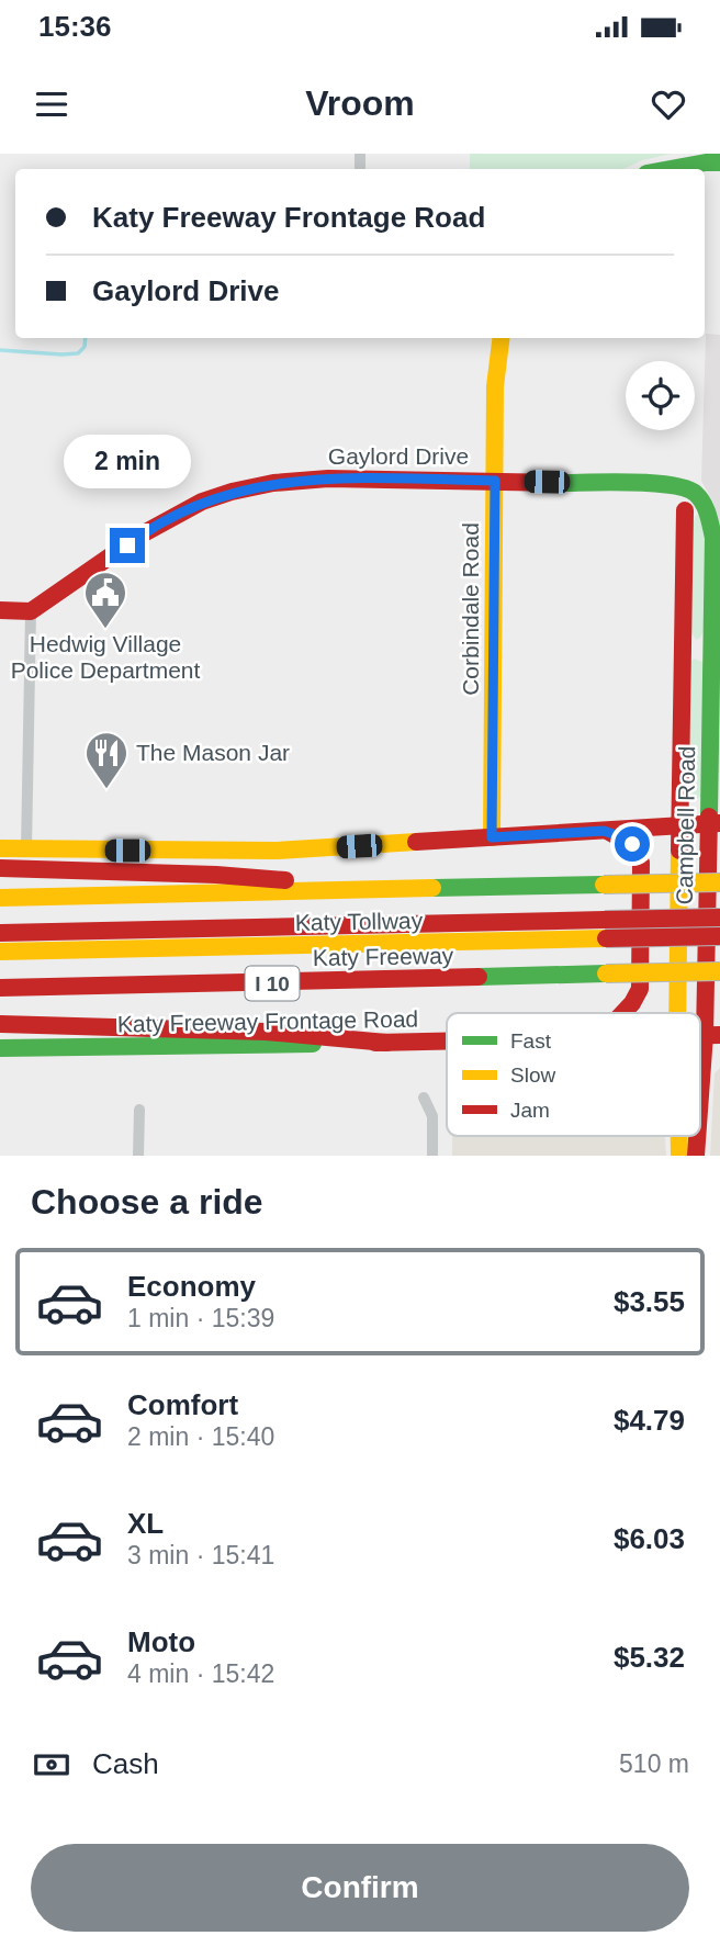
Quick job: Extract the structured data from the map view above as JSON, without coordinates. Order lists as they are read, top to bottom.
{
  "streets": {
    "main road": [
      "Gaylord Drive",
      "Corbindale Road",
      "Campbell Road",
      "Katy Tollway",
      "Katy Freeway",
      "I 10",
      "Katy Freeway Frontage Road"
    ]
  },
  "crossings": [
    ["Gaylord Drive", "Corbindale Road"],
    ["Gaylord Drive", "Campbell Road"]
  ],
  "places": {
    "public building": ["Hedwig Village Police Department"],
    "restaurant": ["The Mason Jar"]
  },
  "legend": ["Fast", "Slow", "Jam"],
  "page": {
    "status": "15:36",
    "header": "Vroom",
    "banner": ["Katy Freeway Frontage Road", "Gaylord Drive"],
    "bubble": "2 min",
    "heading": "Choose a ride",
    "list": [
      {
        "name": "Economy",
        "note": "1 min · 15:39",
        "value": "$3.55"
      },
      {
        "name": "Comfort",
        "note": "2 min · 15:40",
        "value": "$4.79"
      },
      {
        "name": "XL",
        "note": "3 min · 15:41",
        "value": "$6.03"
      },
      {
        "name": "Moto",
        "note": "4 min · 15:42",
        "value": "$5.32"
      }
    ],
    "pay": ["Cash", "510 m"],
    "buttons": "Confirm"
  }
}
